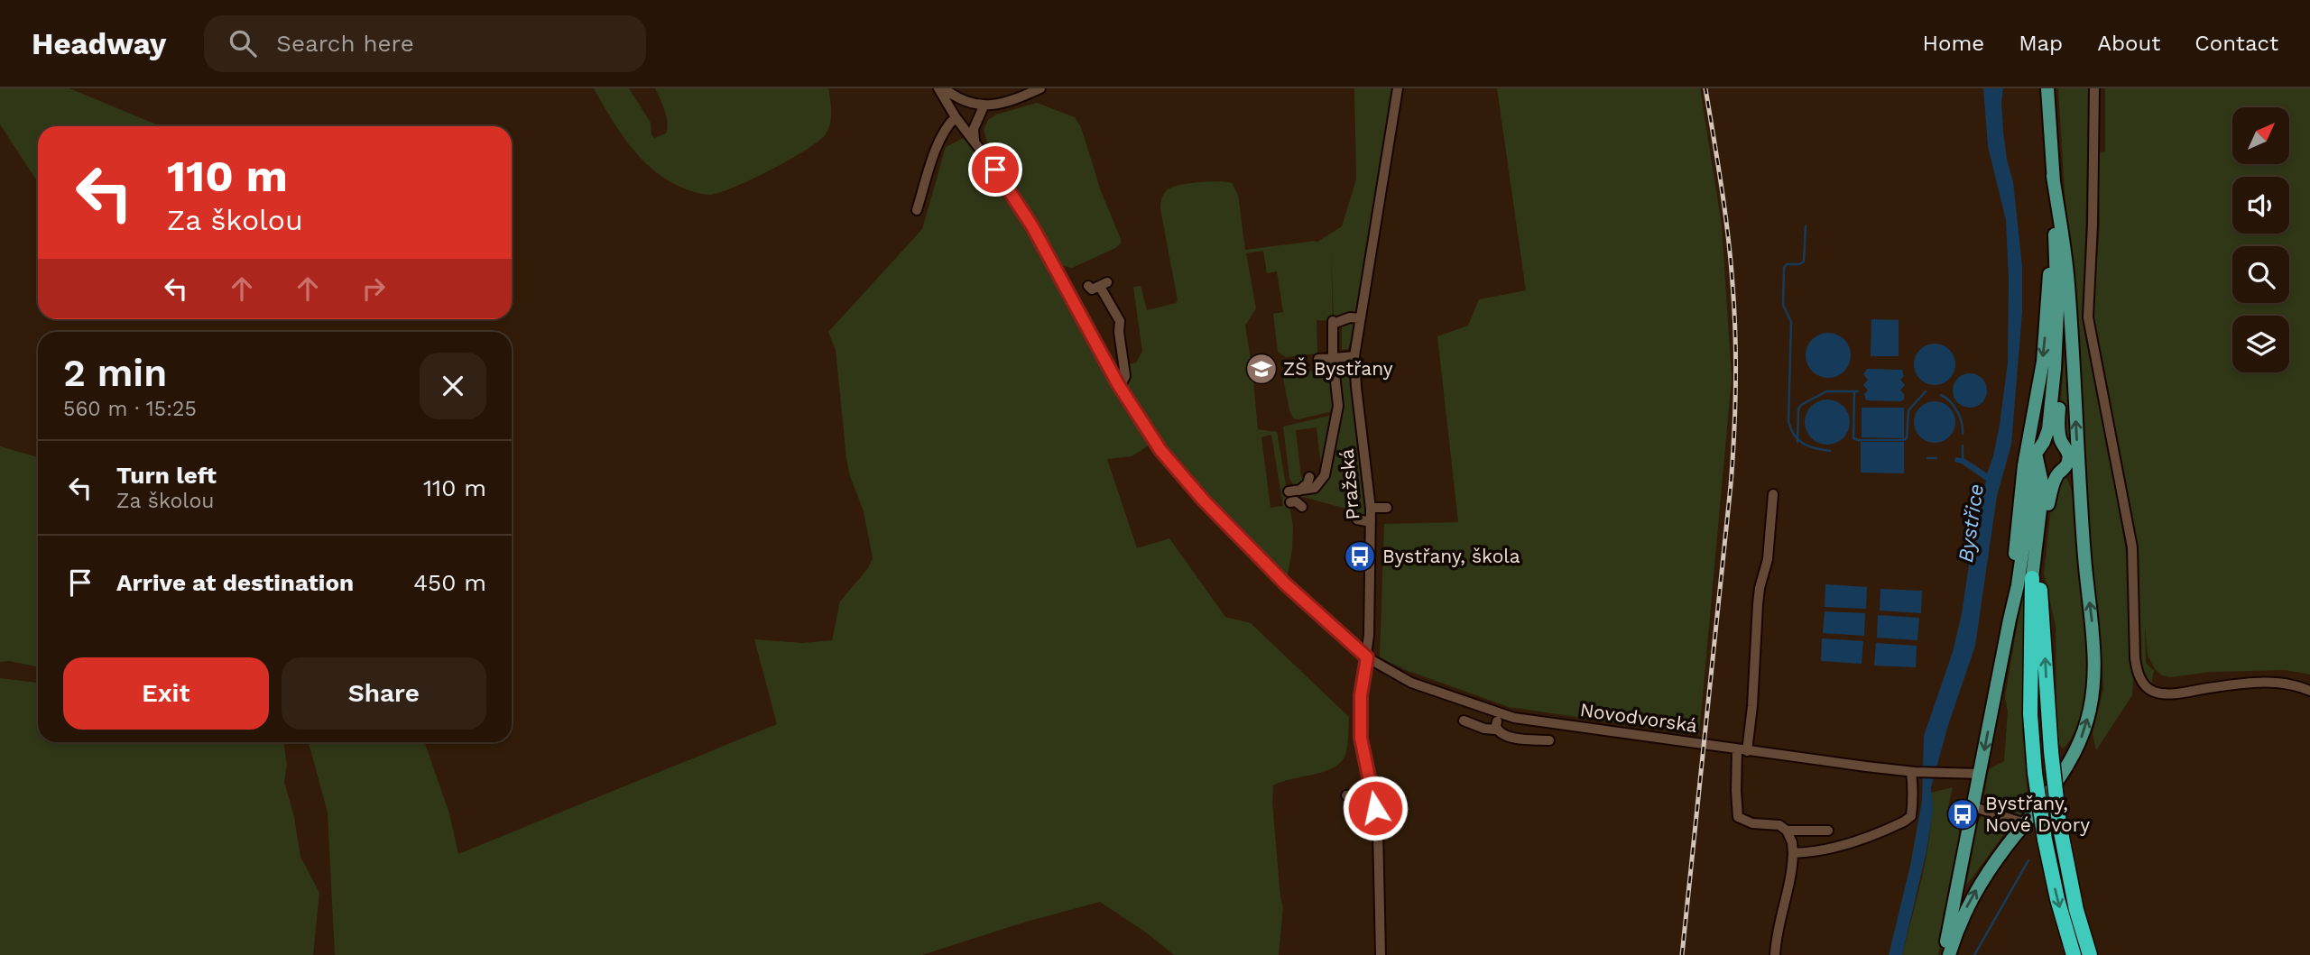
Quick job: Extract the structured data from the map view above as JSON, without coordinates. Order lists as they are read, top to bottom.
{
  "streets": {
    "street": ["Pražská", "Novodvorská"]
  },
  "crossings": [
    ["Pražská", "Novodvorská"]
  ],
  "water": ["Bystřice"],
  "places": {
    "school or university": ["ZŠ Bystřany"],
    "bus stop": ["Bystřany, škola", "Bystřany, Nové Dvory"]
  },
  "north": "top right",
  "page": {
    "header": "Headway",
    "search": "Search here",
    "nav": [
      "Home",
      "Map",
      "About",
      "Contact"
    ],
    "turn": ["110 m", "Za školou"],
    "heading": ["2 min", "560 m · 15:25"],
    "list": [
      {
        "name": "Turn left",
        "note": "Za školou",
        "value": "110 m"
      },
      {
        "name": "Arrive at destination",
        "value": "450 m"
      }
    ],
    "buttons": ["Exit", "Share"]
  }
}
